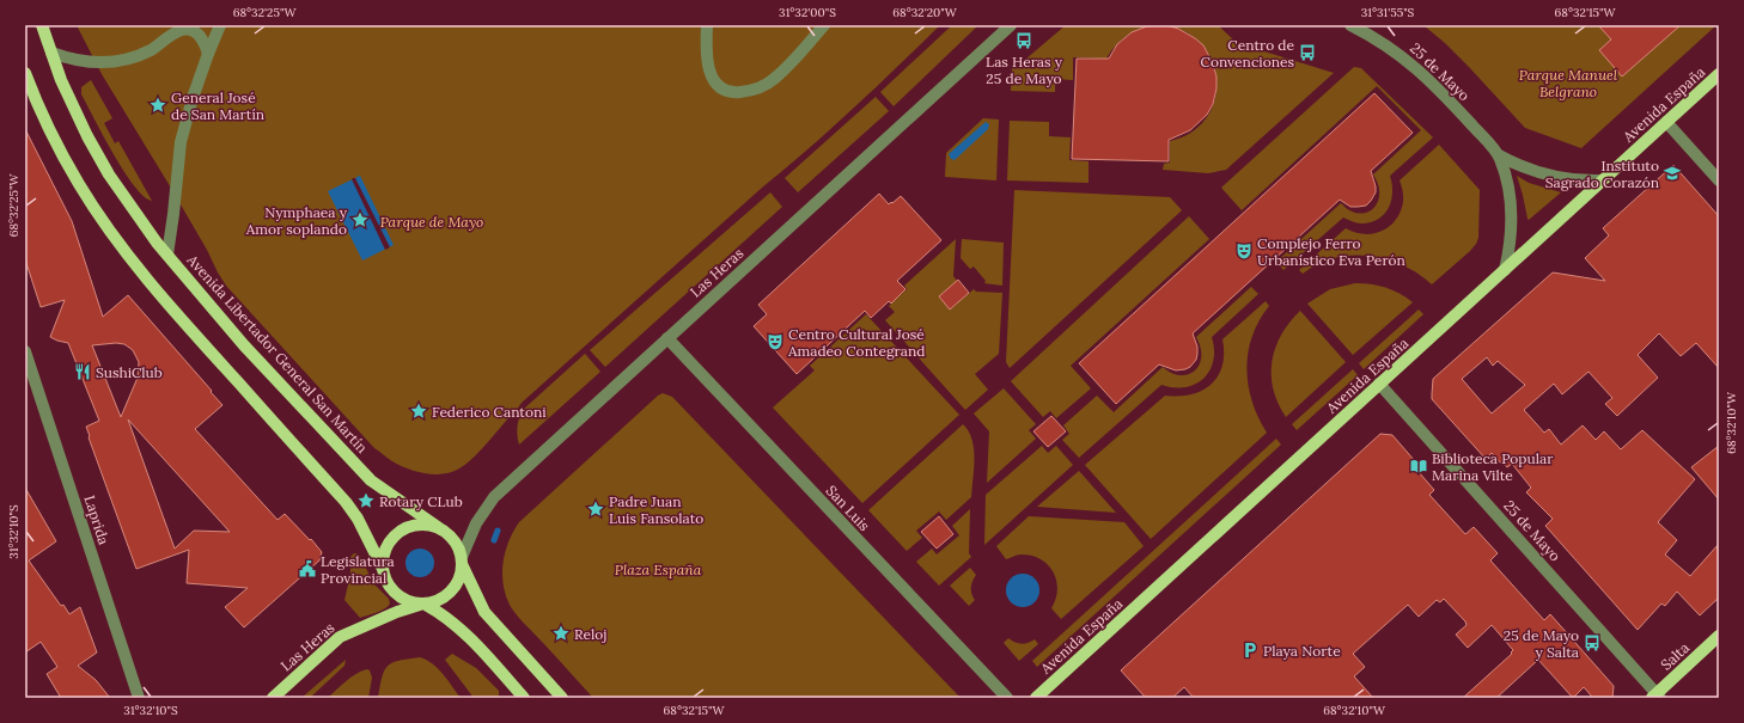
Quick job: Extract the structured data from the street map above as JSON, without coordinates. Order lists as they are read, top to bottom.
{
  "streets": {
    "main road": [
      "Avenida España",
      "Las Heras",
      "Avenida Libertador General San Martín",
      "Salta"
    ],
    "street": ["25 de Mayo", "San Luis", "Laprida"]
  },
  "crossings": [
    ["25 de Mayo", "Avenida España"],
    ["25 de Mayo", "Salta"],
    ["Las Heras", "Avenida Libertador General San Martín"],
    ["Las Heras", "San Luis"]
  ],
  "parks": ["Parque Manuel Belgrano", "Parque de Mayo", "Plaza España"],
  "places": {
    "bus stop": ["Las Heras y 25 de Mayo", "Centro de Convenciones", "25 de Mayo y Salta"],
    "place": [
      "General José de San Martín",
      "Nymphaea y Amor soplando",
      "Federico Cantoni",
      "Rotary CLub",
      "Padre Juan Luis Fansolato",
      "Reloj"
    ],
    "school or university": ["Instituto Sagrado Corazón"],
    "theatre": ["Complejo Ferro Urbanístico Eva Perón", "Centro Cultural José Amadeo Contegrand"],
    "restaurant": ["SushiClub"],
    "library": ["Biblioteca Popular Marina Vilte"],
    "public building": ["Legislatura Provincial"],
    "parking": ["Playa Norte"]
  },
  "coordinates": [
    "68°32'25\"W",
    "31°32'00\"S",
    "68°32'20\"W",
    "31°31'55\"S",
    "68°32'15\"W",
    "68°32'10\"W",
    "31°32'10\"S"
  ]
}
